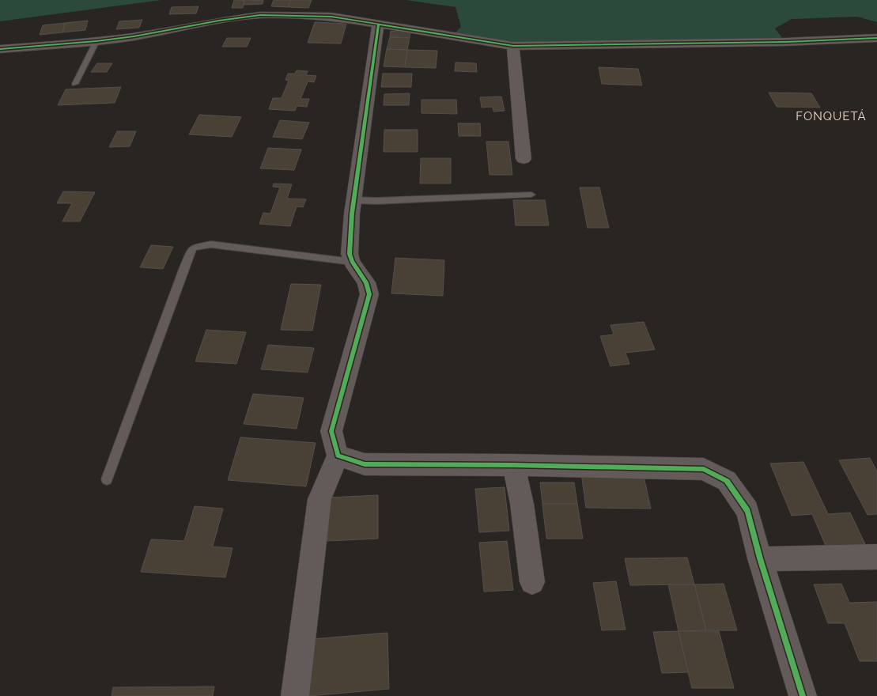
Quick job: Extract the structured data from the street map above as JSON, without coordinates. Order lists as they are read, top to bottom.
{
  "districts": ["FONQUETÁ"]
}
